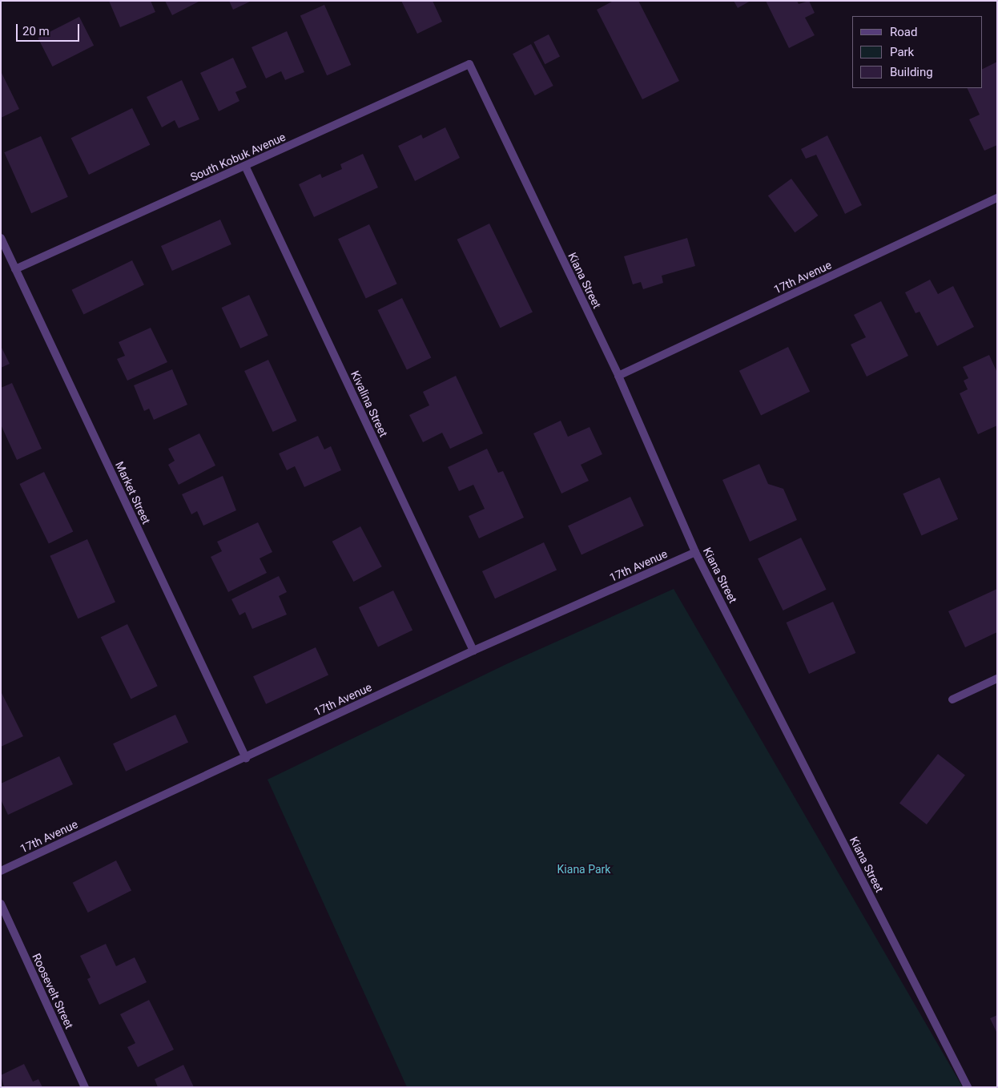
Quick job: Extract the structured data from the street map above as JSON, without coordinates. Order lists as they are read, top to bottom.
{
  "streets": {
    "street": [
      "South Kobuk Avenue",
      "17th Avenue",
      "Kiana Street",
      "Kivalina Street",
      "Market Street",
      "Roosevelt Street"
    ]
  },
  "crossings": [
    ["South Kobuk Avenue", "Kiana Street"],
    ["South Kobuk Avenue", "Kivalina Street"],
    ["South Kobuk Avenue", "Market Street"],
    ["17th Avenue", "Kiana Street"],
    ["17th Avenue", "Kivalina Street"],
    ["17th Avenue", "Market Street"]
  ],
  "parks": ["Kiana Park"],
  "legend": ["Road", "Park", "Building"],
  "scale_bar": "20 m"
}
